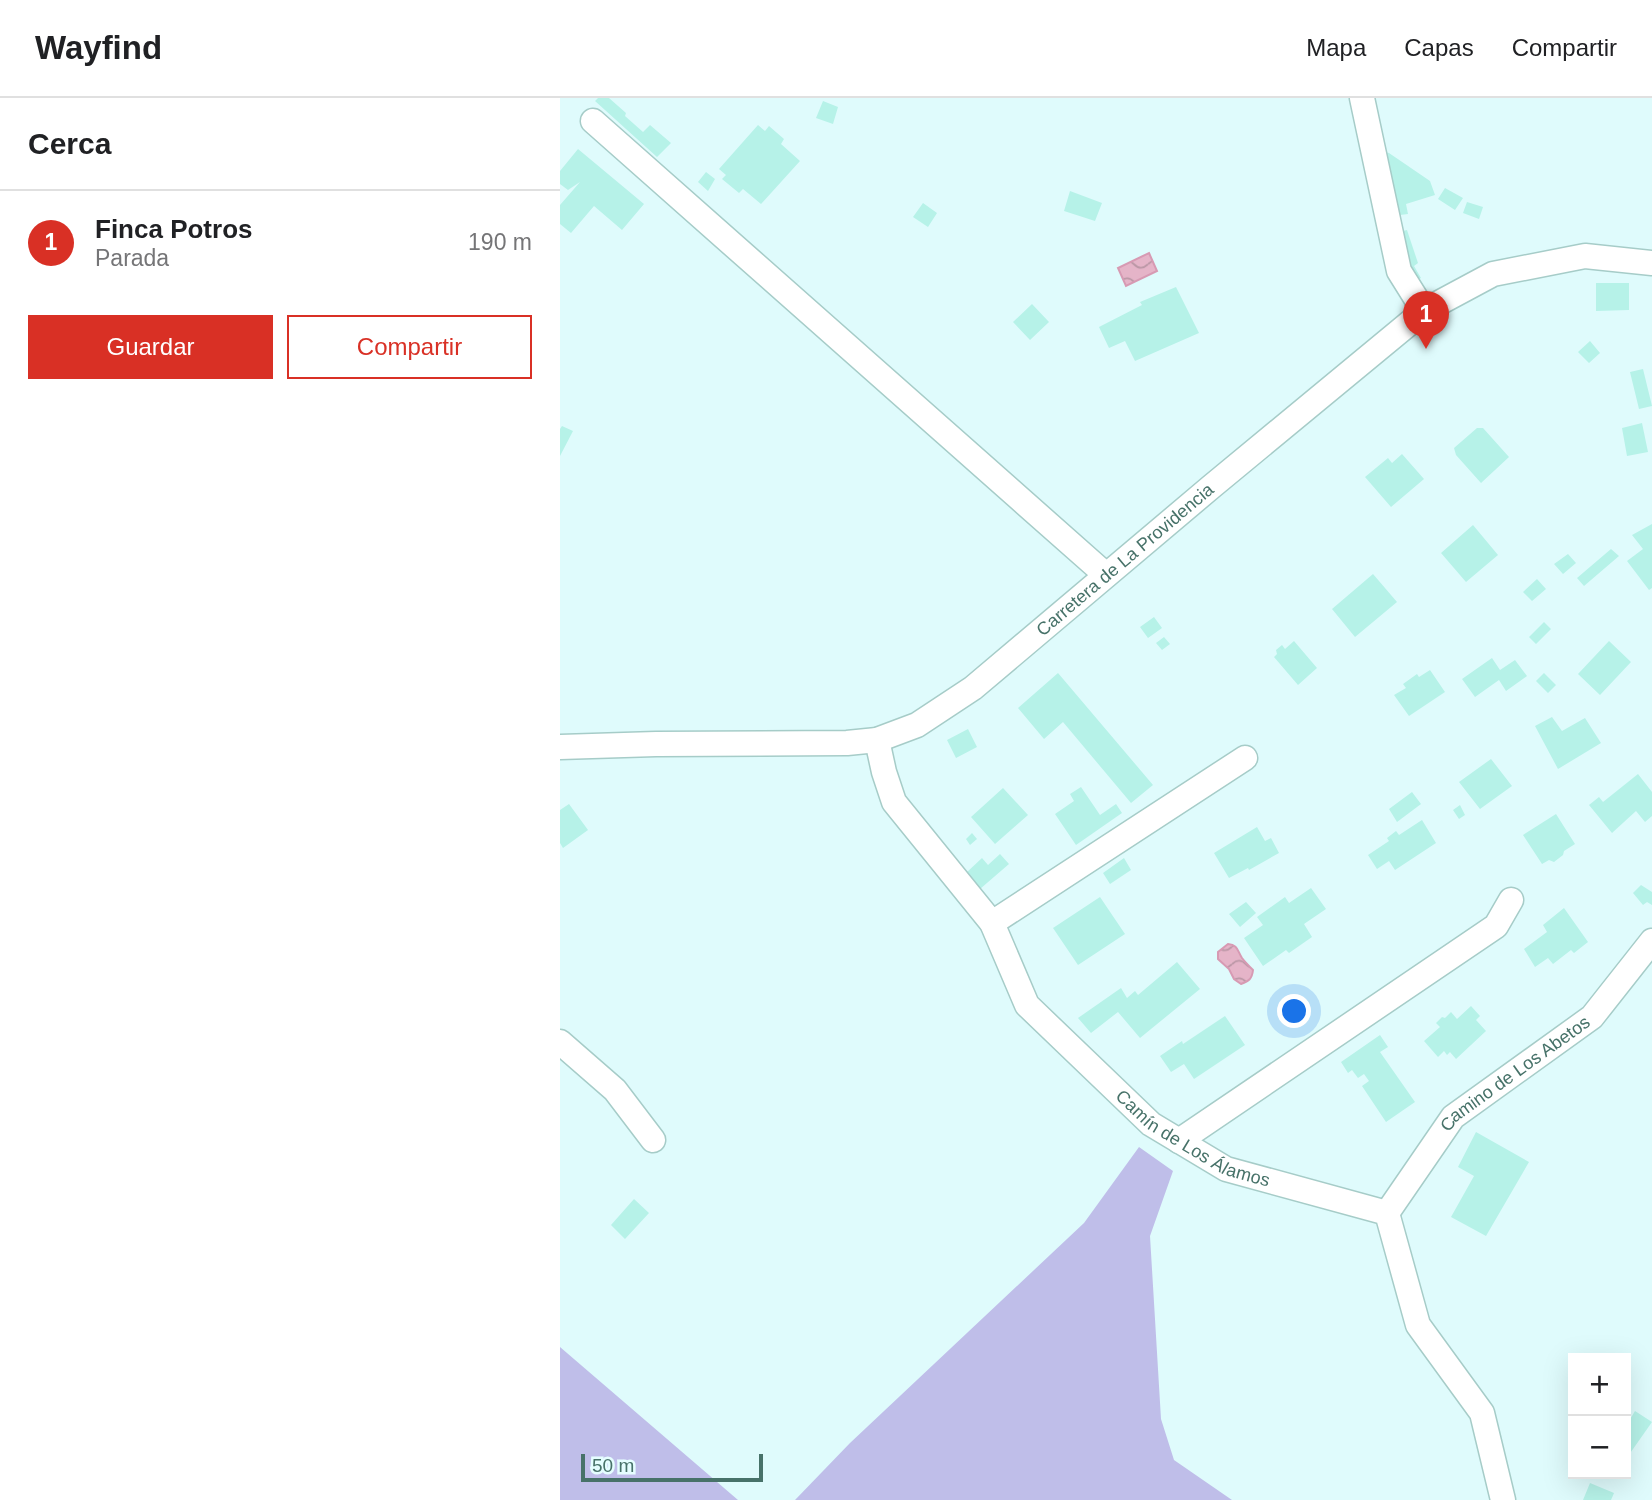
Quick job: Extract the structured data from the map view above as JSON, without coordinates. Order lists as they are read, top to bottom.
{
  "streets": {
    "street": ["Carretera de La Providencia", "Camino de Los Abetos", "Camín de Los Álamos"]
  },
  "crossings": [
    ["Carretera de La Providencia", "Camín de Los Álamos"],
    ["Camino de Los Abetos", "Camín de Los Álamos"]
  ],
  "scale_bar": "50 m",
  "page": {
    "header": "Wayfind",
    "nav": ["Mapa", "Capas", "Compartir"],
    "heading": "Cerca",
    "list": [
      {
        "mark": "1",
        "name": "Finca Potros",
        "note": "Parada",
        "value": "190 m"
      }
    ],
    "pins": "1",
    "buttons": ["Guardar", "Compartir"],
    "map_buttons": ["+", "−"],
    "scale": "50 m"
  }
}
